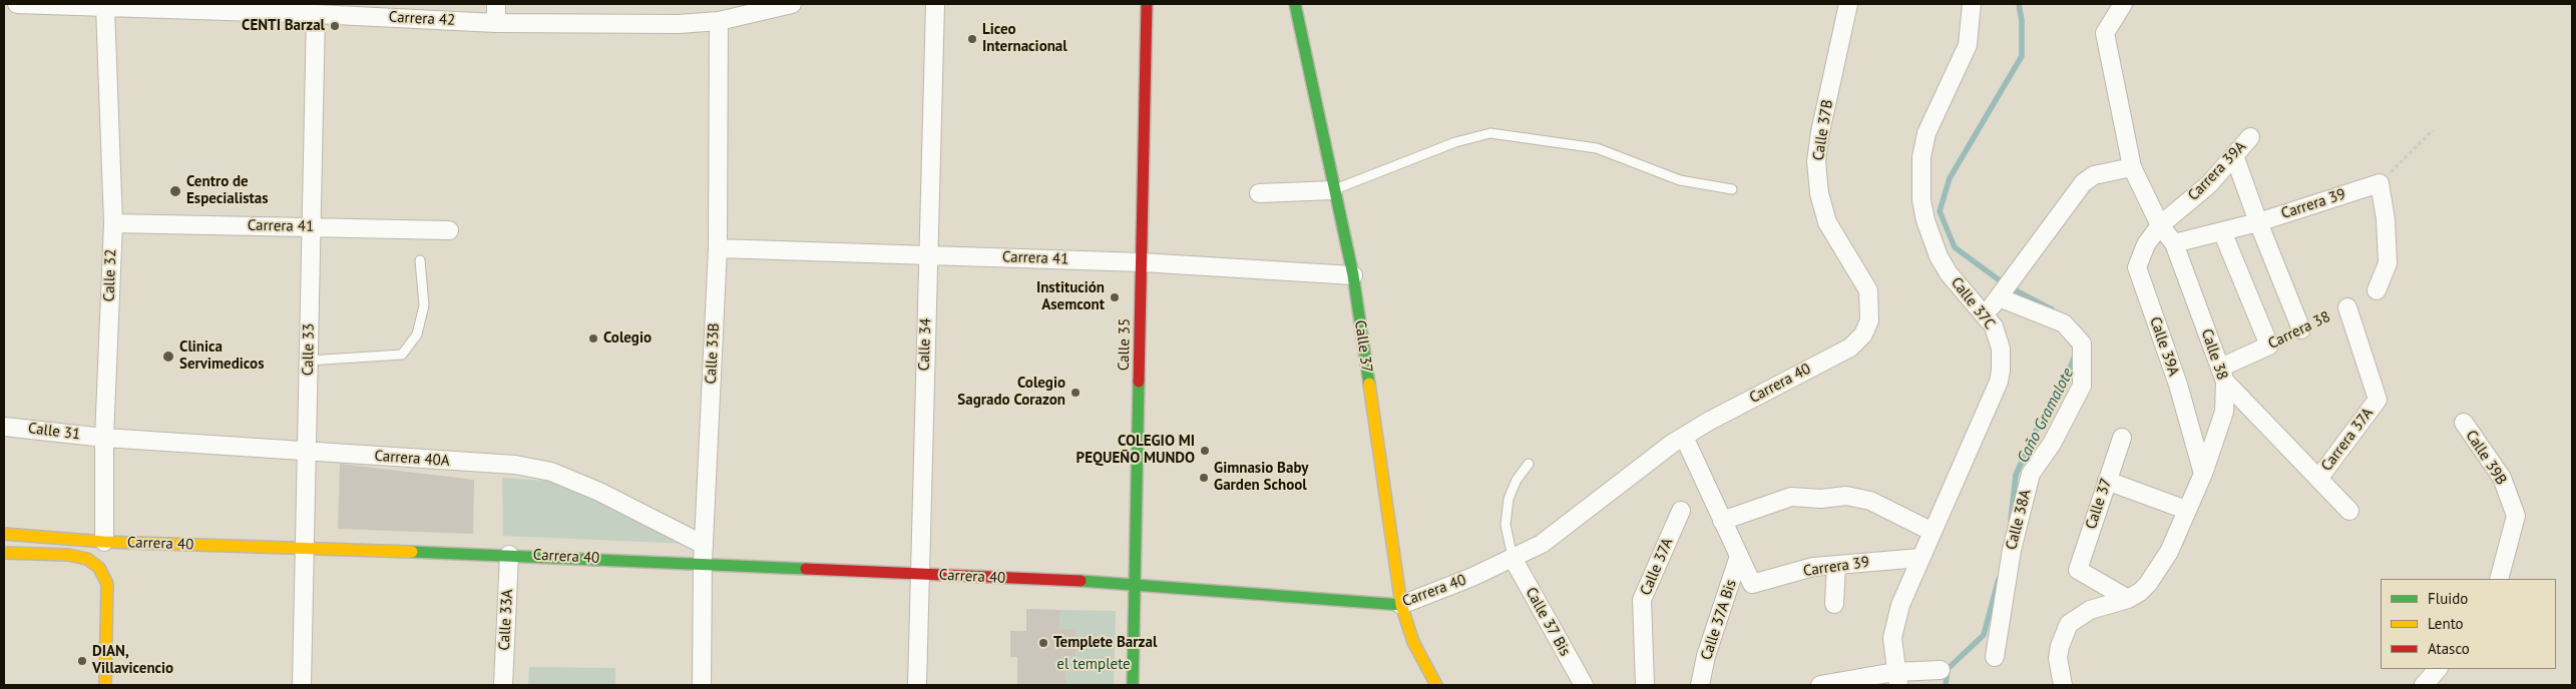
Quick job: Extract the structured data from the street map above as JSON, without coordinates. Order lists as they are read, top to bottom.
{
  "streets": {
    "street": [
      "Carrera 42",
      "Calle 37B",
      "Carrera 39A",
      "Carrera 39",
      "Carrera 41",
      "Calle 32",
      "Calle 37C",
      "Carrera 38",
      "Calle 34",
      "Calle 35",
      "Calle 37",
      "Calle 39A",
      "Calle 33",
      "Calle 33B",
      "Calle 38",
      "Carrera 40",
      "Calle 31",
      "Carrera 37A",
      "Calle 39B",
      "Carrera 40A",
      "Calle 38A",
      "Calle 37A",
      "Calle 33A",
      "Calle 37A Bis",
      "Calle 37 Bis"
    ]
  },
  "crossings": [
    ["Carrera 42", "Calle 32"],
    ["Carrera 42", "Calle 33"],
    ["Carrera 42", "Calle 33B"],
    ["Calle 37B", "Carrera 40"],
    ["Carrera 39A", "Calle 39A"],
    ["Carrera 39A", "Calle 38"],
    ["Carrera 39", "Calle 37C"],
    ["Carrera 39", "Carrera 38"],
    ["Carrera 39", "Calle 38"],
    ["Carrera 39", "Calle 37A Bis"],
    ["Carrera 41", "Calle 32"],
    ["Carrera 41", "Calle 34"],
    ["Carrera 41", "Calle 35"],
    ["Carrera 41", "Calle 37"],
    ["Carrera 41", "Calle 33"],
    ["Carrera 41", "Calle 33B"],
    ["Calle 32", "Carrera 40"],
    ["Calle 32", "Calle 31"],
    ["Calle 32", "Carrera 40A"],
    ["Carrera 38", "Calle 38"],
    ["Carrera 38", "Carrera 37A"],
    ["Calle 34", "Carrera 40"],
    ["Calle 35", "Carrera 40"],
    ["Calle 37", "Calle 38"],
    ["Calle 37", "Carrera 40"],
    ["Calle 39A", "Calle 38"],
    ["Calle 33", "Carrera 40"],
    ["Calle 33", "Carrera 40A"],
    ["Calle 33B", "Carrera 40"],
    ["Calle 33B", "Carrera 40A"],
    ["Carrera 40", "Calle 33A"],
    ["Carrera 40", "Calle 37A Bis"],
    ["Carrera 40", "Calle 37 Bis"],
    ["Calle 31", "Carrera 40A"]
  ],
  "water": ["Caño Gramalote"],
  "parks": ["el templete"],
  "places": [
    "CENTI Barzal",
    "Liceo Internacional",
    "Centro de Especialistas",
    "Institución Asemcont",
    "Colegio",
    "Clinica Servimedicos",
    "Colegio Sagrado Corazon",
    "COLEGIO MI PEQUEÑO MUNDO",
    "Gimnasio Baby Garden School",
    "Templete Barzal",
    "DIAN, Villavicencio"
  ],
  "legend": ["Fluido", "Lento", "Atasco"]
}
